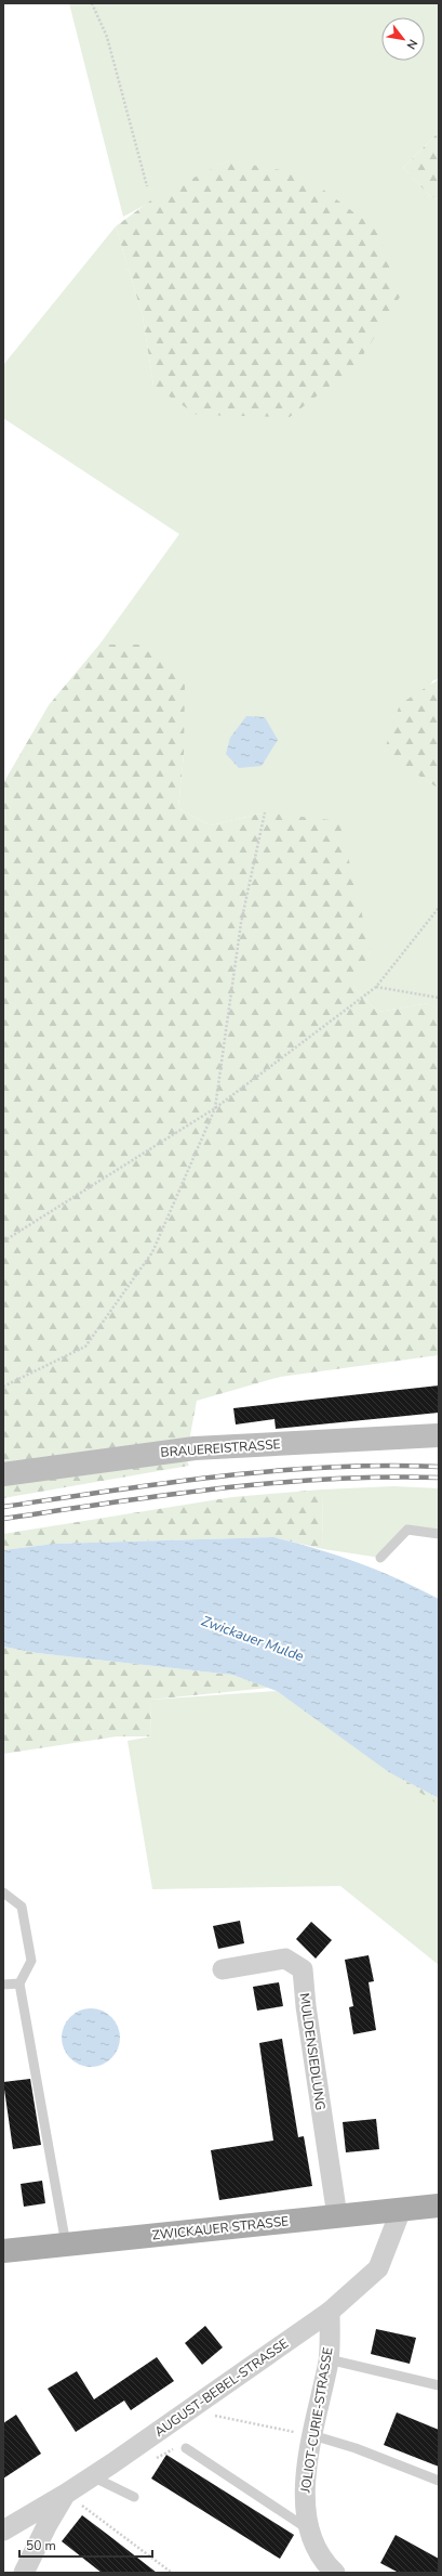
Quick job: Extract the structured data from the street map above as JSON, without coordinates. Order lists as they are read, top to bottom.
{
  "streets": {
    "main road": ["ZWICKAUER STRASSE"],
    "street": [
      "BRAUEREISTRASSE",
      "MULDENSIEDLUNG",
      "AUGUST-BEBEL-STRASSE",
      "JOLIOT-CURIE-STRASSE"
    ]
  },
  "crossings": [
    ["MULDENSIEDLUNG", "ZWICKAUER STRASSE"],
    ["ZWICKAUER STRASSE", "AUGUST-BEBEL-STRASSE"],
    ["AUGUST-BEBEL-STRASSE", "JOLIOT-CURIE-STRASSE"]
  ],
  "water": ["Zwickauer Mulde"],
  "scale_bar": "50 m",
  "north": "bottom right"
}
